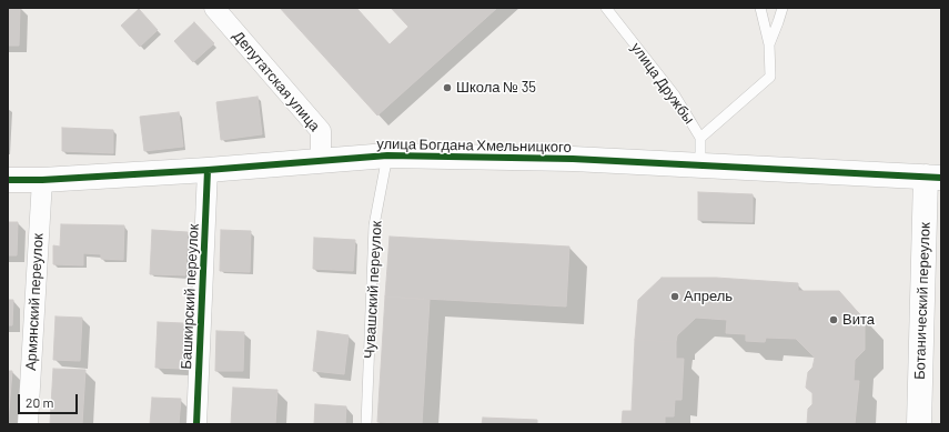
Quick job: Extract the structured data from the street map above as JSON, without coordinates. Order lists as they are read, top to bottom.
{
  "streets": {
    "street": [
      "Депутатская улица",
      "улица Богдана Хмельницкого",
      "Башкирский переулок",
      "Ботанический переулок",
      "Армянский переулок"
    ],
    "lane": ["улица Дружбы", "Чувашский переулок"]
  },
  "crossings": [
    ["Депутатская улица", "улица Богдана Хмельницкого"],
    ["улица Дружбы", "улица Богдана Хмельницкого"],
    ["улица Богдана Хмельницкого", "Чувашский переулок"],
    ["улица Богдана Хмельницкого", "Башкирский переулок"],
    ["улица Богдана Хмельницкого", "Ботанический переулок"],
    ["улица Богдана Хмельницкого", "Армянский переулок"]
  ],
  "places": ["Школа № 35", "Апрель", "Вита"],
  "scale_bar": "20 m"
}
